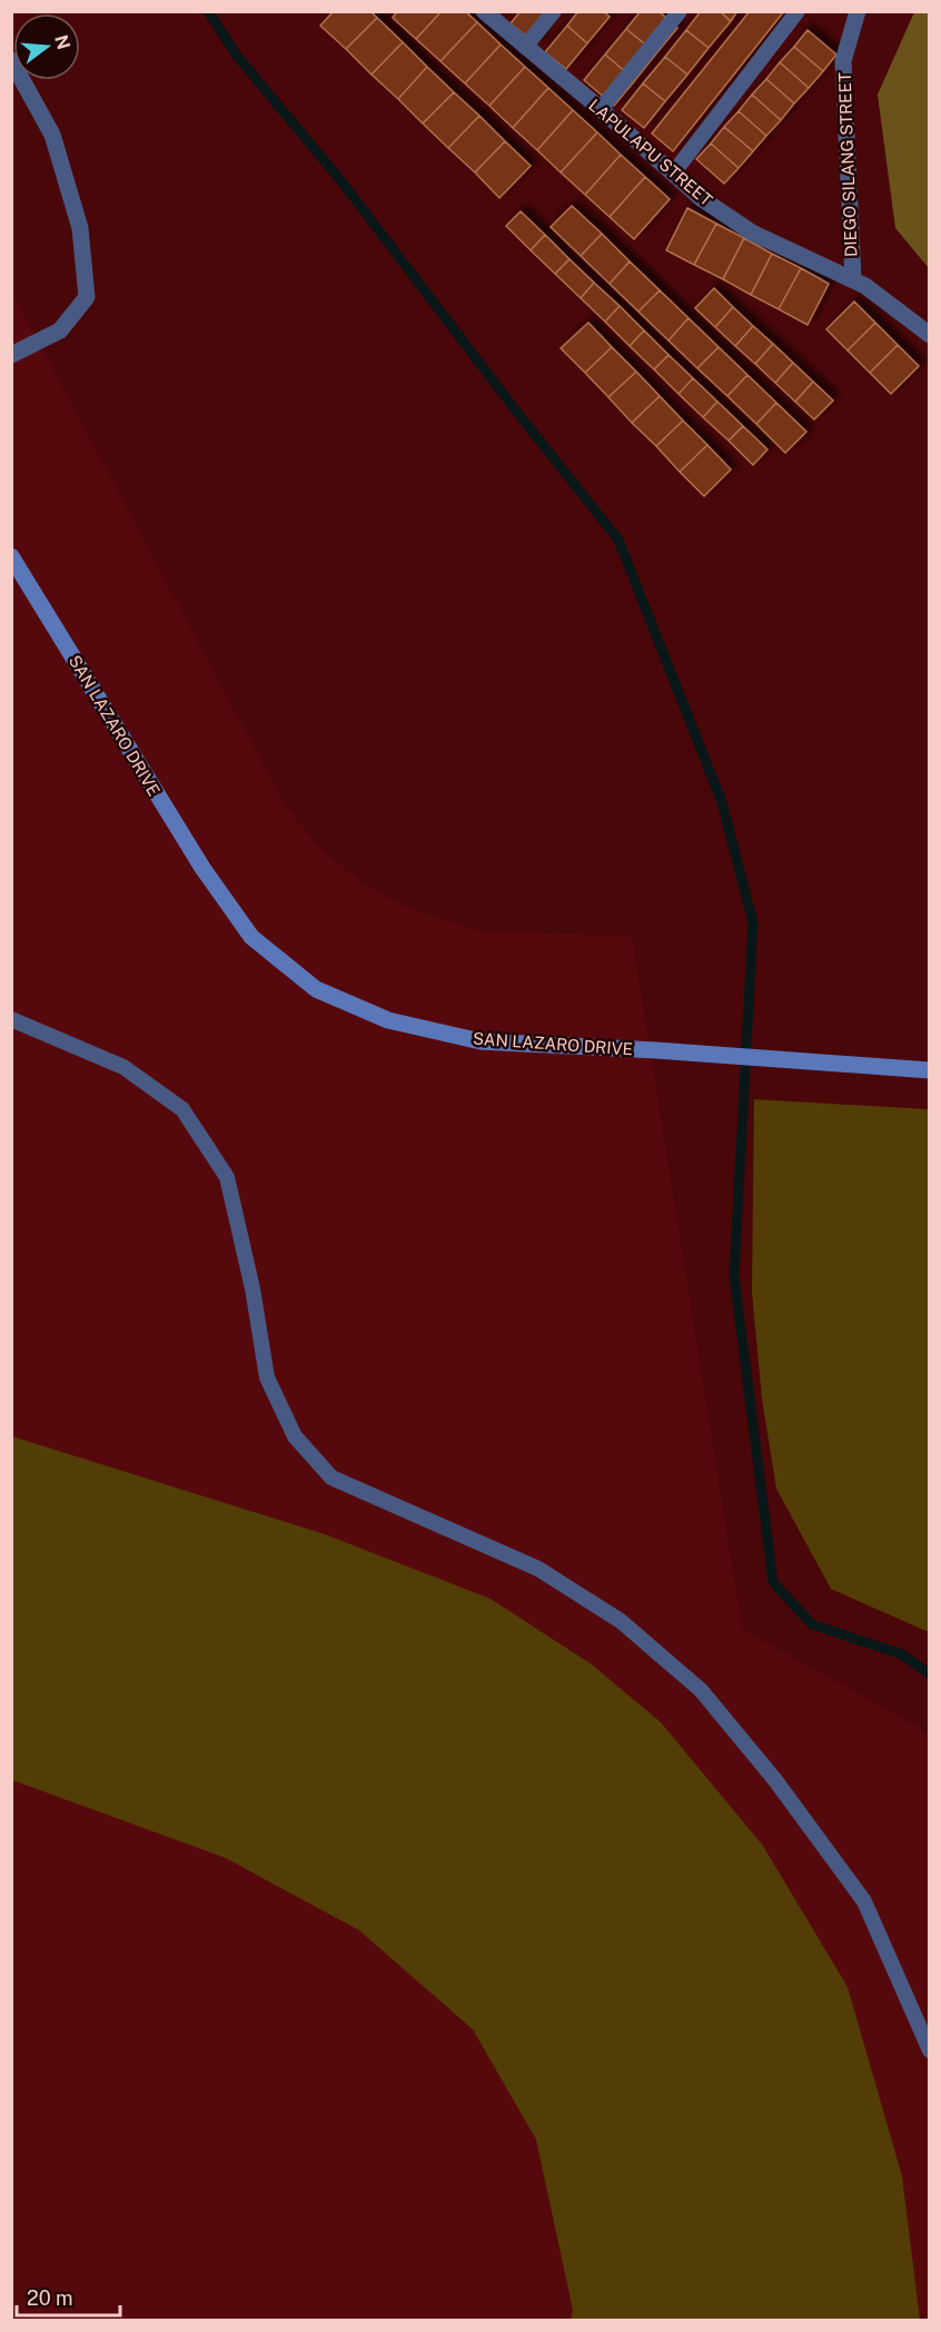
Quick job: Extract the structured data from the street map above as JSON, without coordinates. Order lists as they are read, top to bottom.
{
  "streets": {
    "street": ["LAPULAPU STREET", "DIEGO SILANG STREET", "SAN LAZARO DRIVE"]
  },
  "crossings": [
    ["LAPULAPU STREET", "DIEGO SILANG STREET"]
  ],
  "scale_bar": "20 m",
  "north": "right"
}
